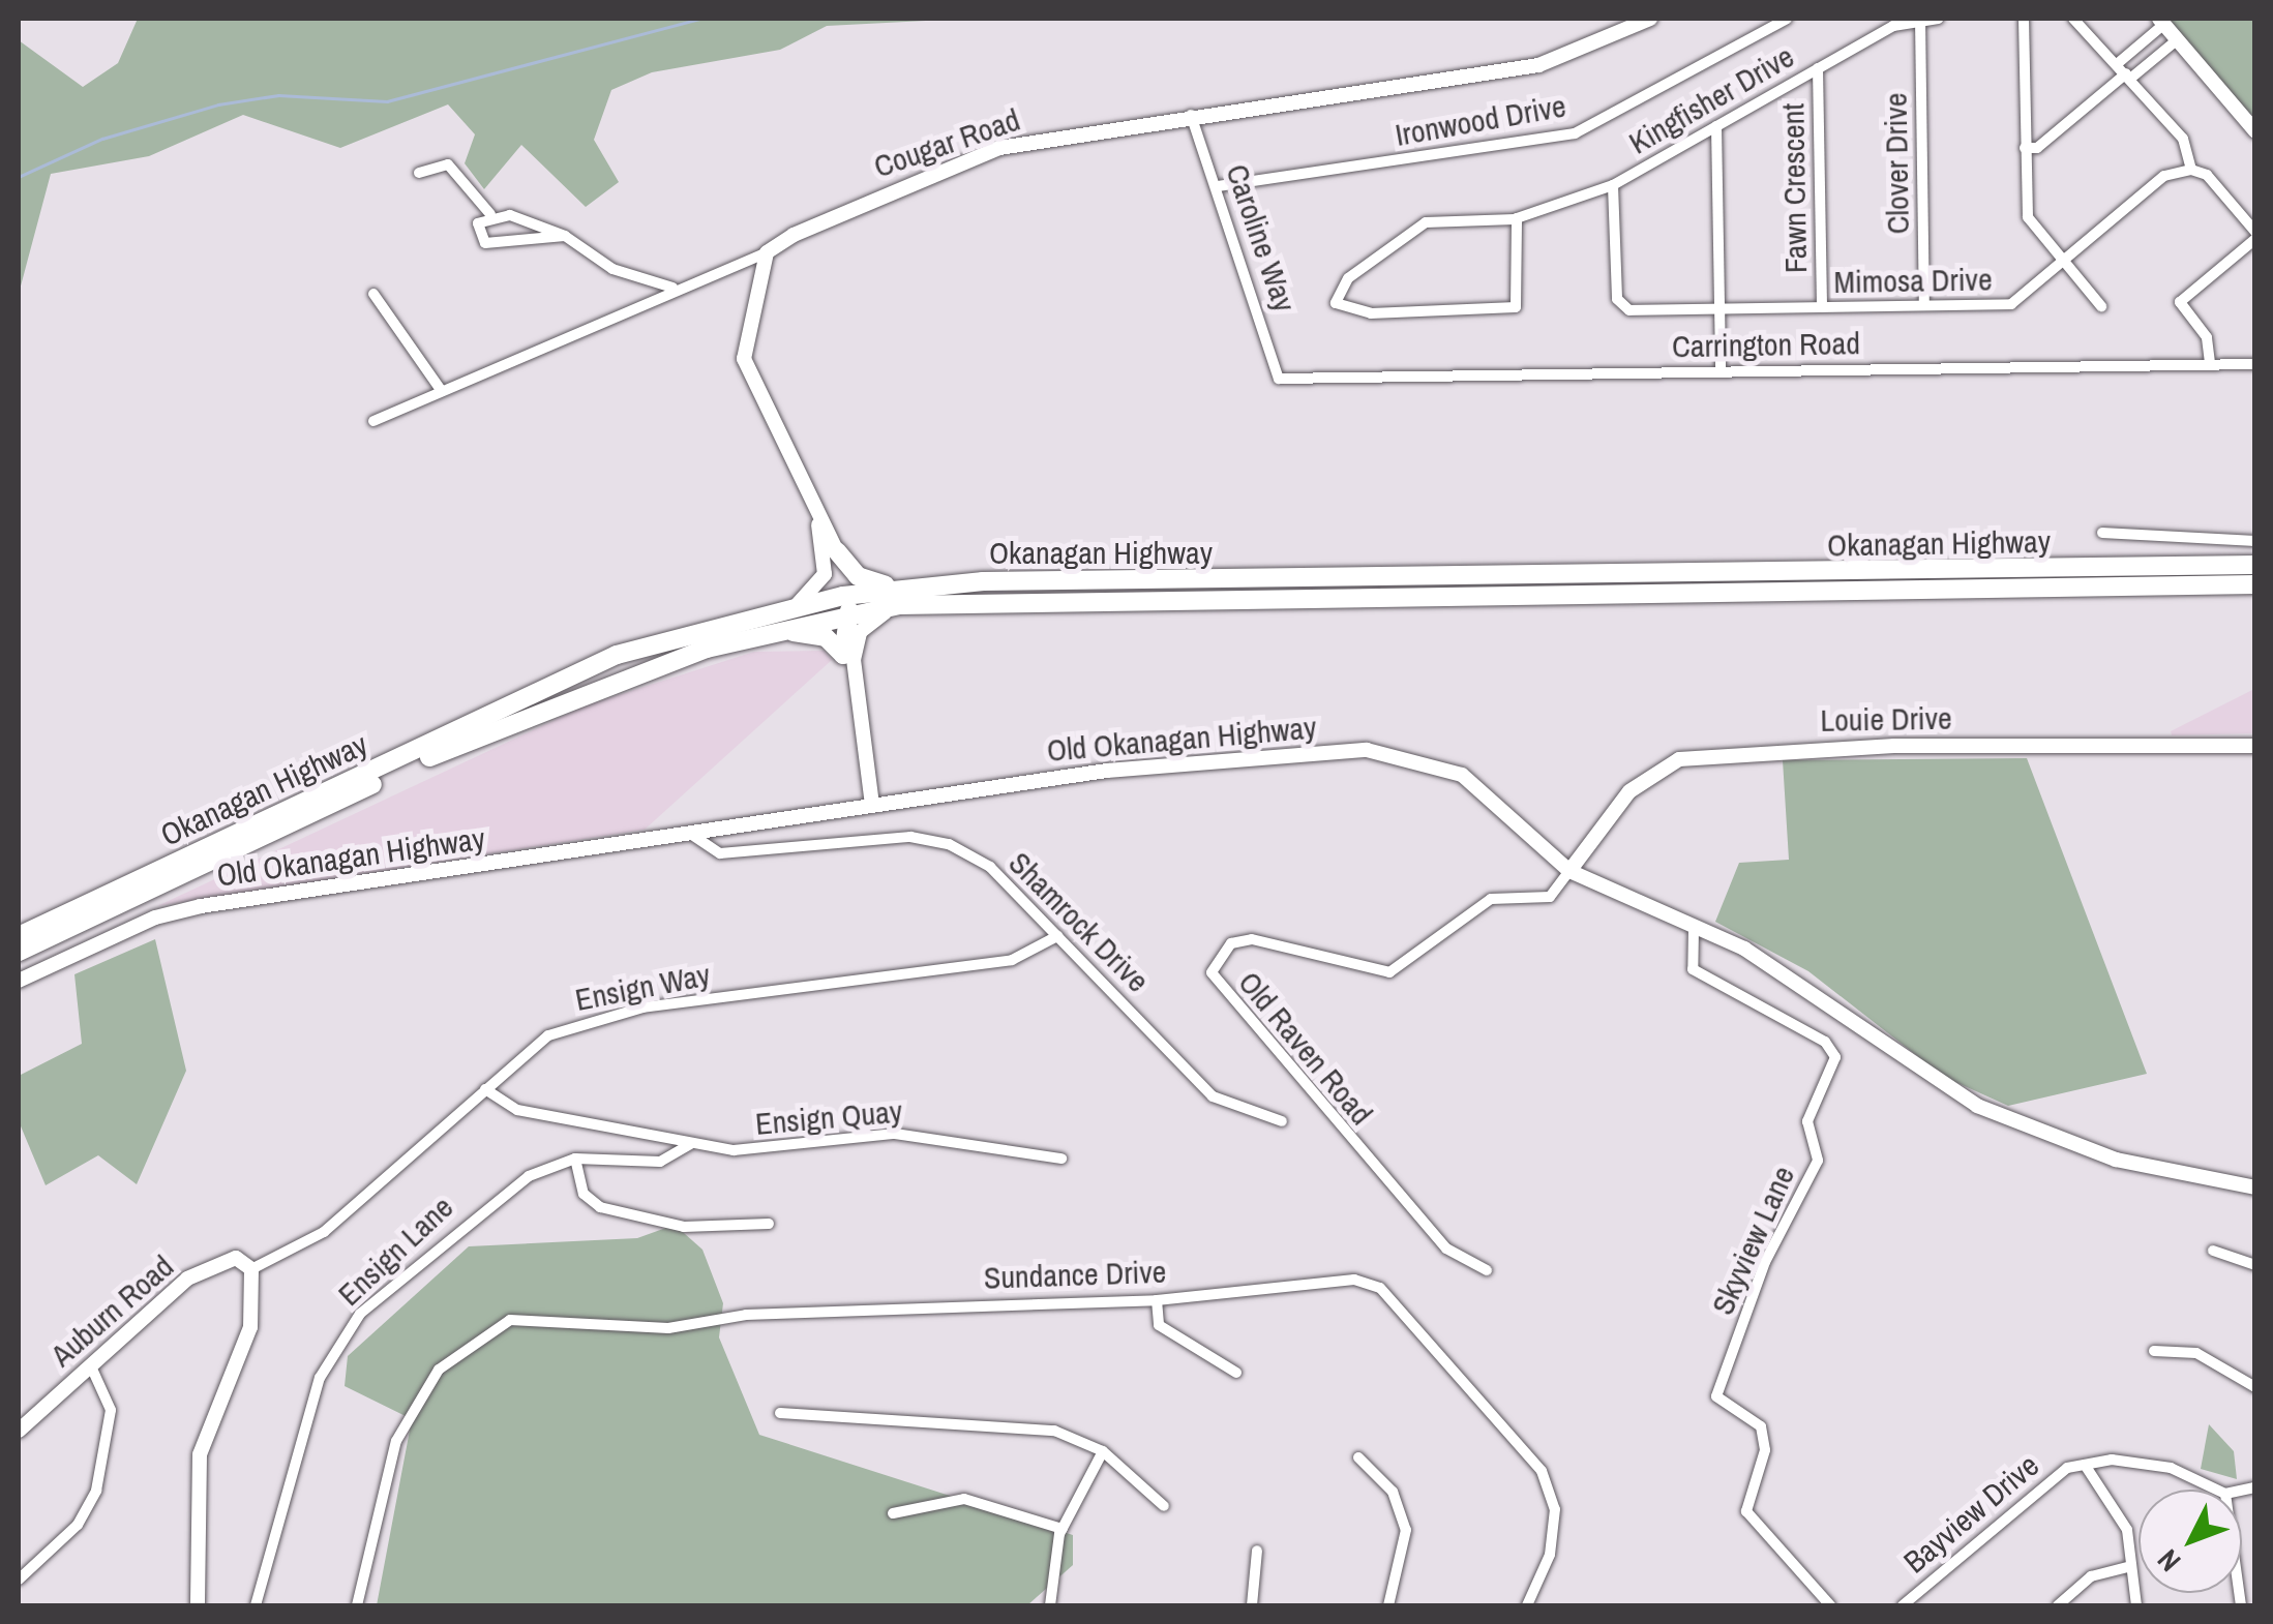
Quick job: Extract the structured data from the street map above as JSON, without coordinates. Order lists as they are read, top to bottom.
{
  "streets": {
    "highway": ["Okanagan Highway"],
    "street": [
      "Kingfisher Drive",
      "Ironwood Drive",
      "Cougar Road",
      "Clover Drive",
      "Fawn Crescent",
      "Caroline Way",
      "Mimosa Drive",
      "Carrington Road",
      "Louie Drive",
      "Old Okanagan Highway",
      "Shamrock Drive",
      "Ensign Way",
      "Old Raven Road",
      "Ensign Quay",
      "Skyview Lane",
      "Ensign Lane",
      "Sundance Drive",
      "Auburn Road",
      "Bayview Drive"
    ]
  },
  "crossings": [
    ["Kingfisher Drive", "Clover Drive"],
    ["Kingfisher Drive", "Fawn Crescent"],
    ["Kingfisher Drive", "Mimosa Drive"],
    ["Ironwood Drive", "Caroline Way"],
    ["Cougar Road", "Caroline Way"],
    ["Clover Drive", "Mimosa Drive"],
    ["Fawn Crescent", "Mimosa Drive"],
    ["Caroline Way", "Carrington Road"],
    ["Louie Drive", "Old Okanagan Highway"],
    ["Louie Drive", "Old Raven Road"],
    ["Old Okanagan Highway", "Shamrock Drive"],
    ["Old Okanagan Highway", "Old Raven Road"],
    ["Old Okanagan Highway", "Skyview Lane"],
    ["Shamrock Drive", "Ensign Way"],
    ["Ensign Way", "Ensign Quay"],
    ["Ensign Way", "Auburn Road"],
    ["Ensign Quay", "Ensign Lane"]
  ],
  "north": "bottom left"
}
